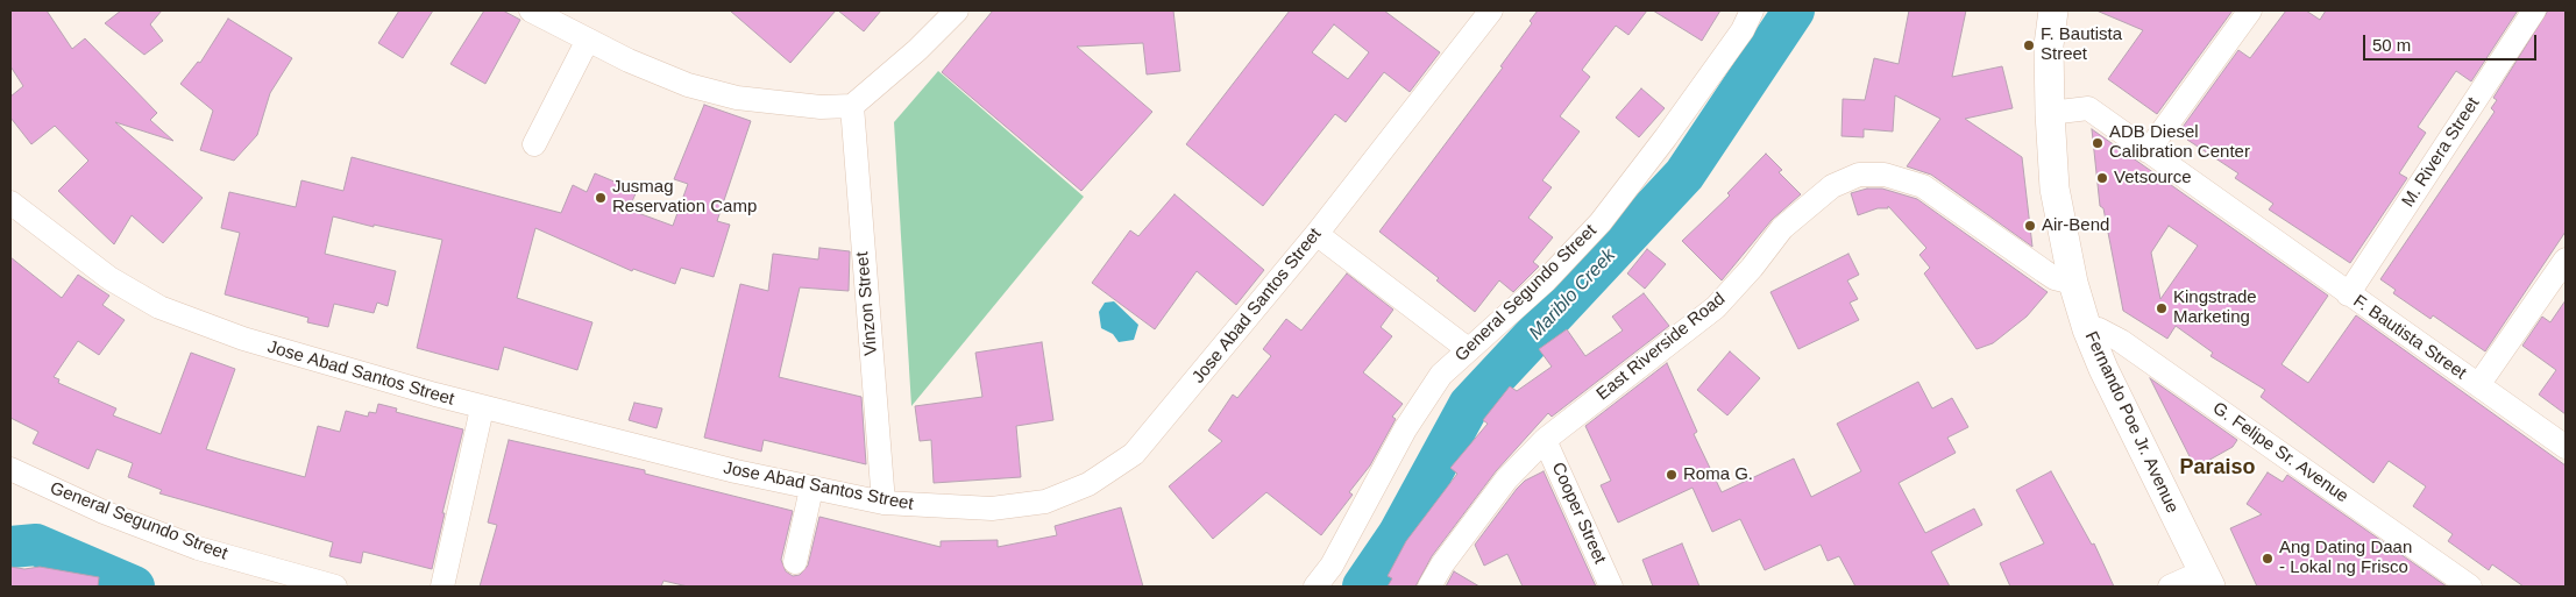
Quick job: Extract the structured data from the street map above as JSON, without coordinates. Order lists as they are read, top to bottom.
{
  "streets": {
    "main road": ["Fernando Poe Jr. Avenue"],
    "street": [
      "M. Rivera Street",
      "General Segundo Street",
      "Vinzon Street",
      "Jose Abad Santos Street",
      "F. Bautista Street",
      "East Riverside Road",
      "G. Felipe Sr. Avenue",
      "Cooper Street"
    ]
  },
  "crossings": [
    ["M. Rivera Street", "F. Bautista Street"],
    ["Vinzon Street", "Jose Abad Santos Street"],
    ["F. Bautista Street", "Fernando Poe Jr. Avenue"],
    ["East Riverside Road", "Fernando Poe Jr. Avenue"],
    ["East Riverside Road", "Cooper Street"],
    ["Fernando Poe Jr. Avenue", "G. Felipe Sr. Avenue"]
  ],
  "districts": ["Paraiso"],
  "water": ["Mariblo Creek"],
  "places": [
    "F. Bautista Street",
    "ADB Diesel Calibration Center",
    "Vetsource",
    "Jusmag Reservation Camp",
    "Air-Bend",
    "Kingstrade Marketing",
    "Roma G.",
    "Ang Dating Daan - Lokal ng Frisco"
  ],
  "scale_bar": "50 m"
}
